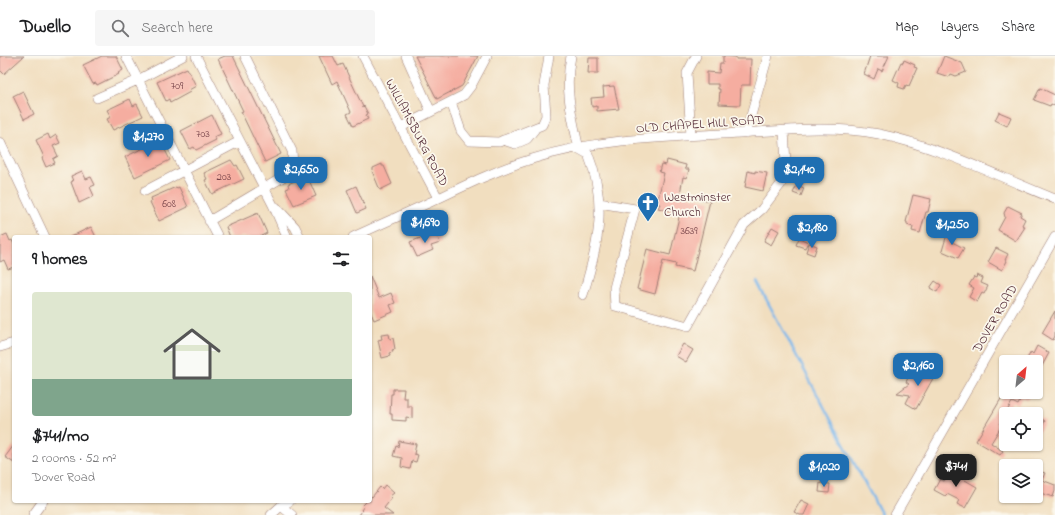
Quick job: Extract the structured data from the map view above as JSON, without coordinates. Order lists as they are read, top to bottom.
{
  "streets": {
    "street": ["OLD CHAPEL HILL ROAD", "WILLIAMSBURG ROAD", "DOVER ROAD"]
  },
  "crossings": [
    ["OLD CHAPEL HILL ROAD", "WILLIAMSBURG ROAD"]
  ],
  "places": {
    "church": ["Westminster Church"]
  },
  "house_numbers": [
    "709",
    "703",
    "203",
    "608",
    "3639"
  ],
  "north": "top right",
  "page": {
    "header": "Dwello",
    "search": "Search here",
    "nav": ["Map", "Layers", "Share"],
    "price": [
      "$1,270",
      "$2,650",
      "$2,140",
      "$1,690",
      "$1,250",
      "$2,180",
      "$2,160",
      "$1,020",
      "$741"
    ],
    "heading": "9 homes",
    "list": [
      {
        "name": "$741/mo",
        "note": "2 rooms · 52 m² · Dover Road"
      }
    ]
  }
}
